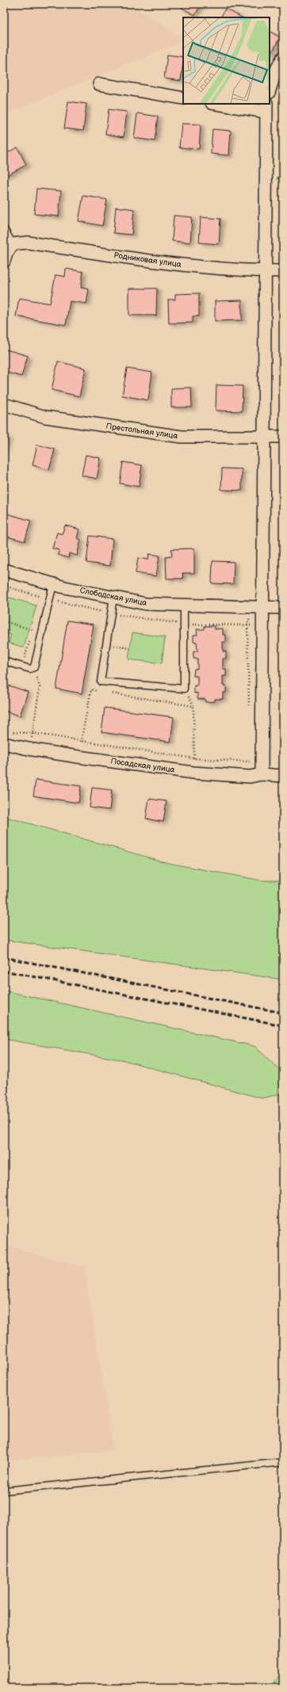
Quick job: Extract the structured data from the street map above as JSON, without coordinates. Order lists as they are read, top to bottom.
{
  "streets": {
    "street": [
      "Родниковая улица",
      "Престольная улица",
      "Слободская улица",
      "Посадская улица"
    ]
  }
}
